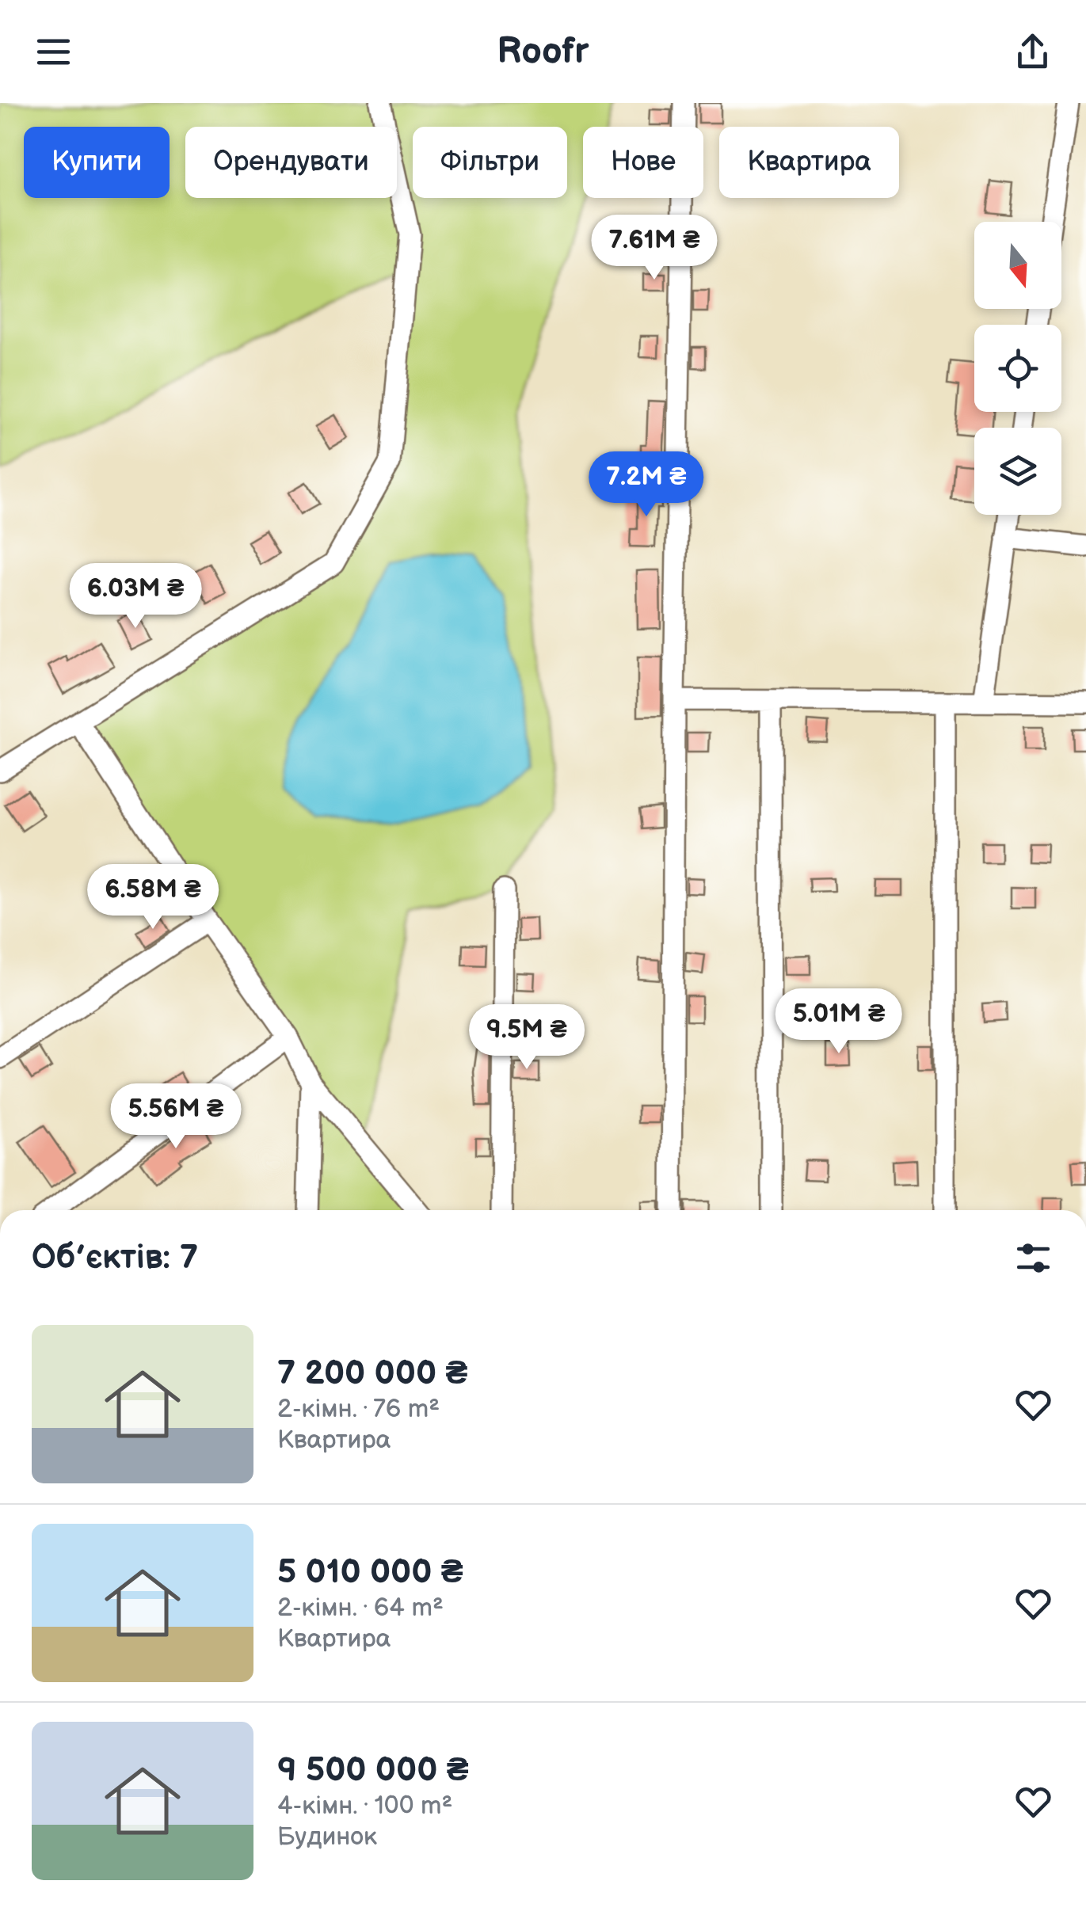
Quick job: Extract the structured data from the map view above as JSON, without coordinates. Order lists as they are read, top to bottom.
{
  "north": "bottom",
  "page": {
    "header": "Roofr",
    "chip": [
      "Купити",
      "Орендувати",
      "Фільтри",
      "Нове",
      "Квартира"
    ],
    "price": [
      "7.61M ₴",
      "7.2M ₴",
      "6.03M ₴",
      "6.58M ₴",
      "5.01M ₴",
      "9.5M ₴",
      "5.56M ₴"
    ],
    "heading": "Об’єктів: 7",
    "list": [
      {
        "name": "7 200 000 ₴",
        "note": "2-кімн. · 76 m² · Квартира"
      },
      {
        "name": "5 010 000 ₴",
        "note": "2-кімн. · 64 m² · Квартира"
      },
      {
        "name": "9 500 000 ₴",
        "note": "4-кімн. · 100 m² · Будинок"
      }
    ]
  }
}
